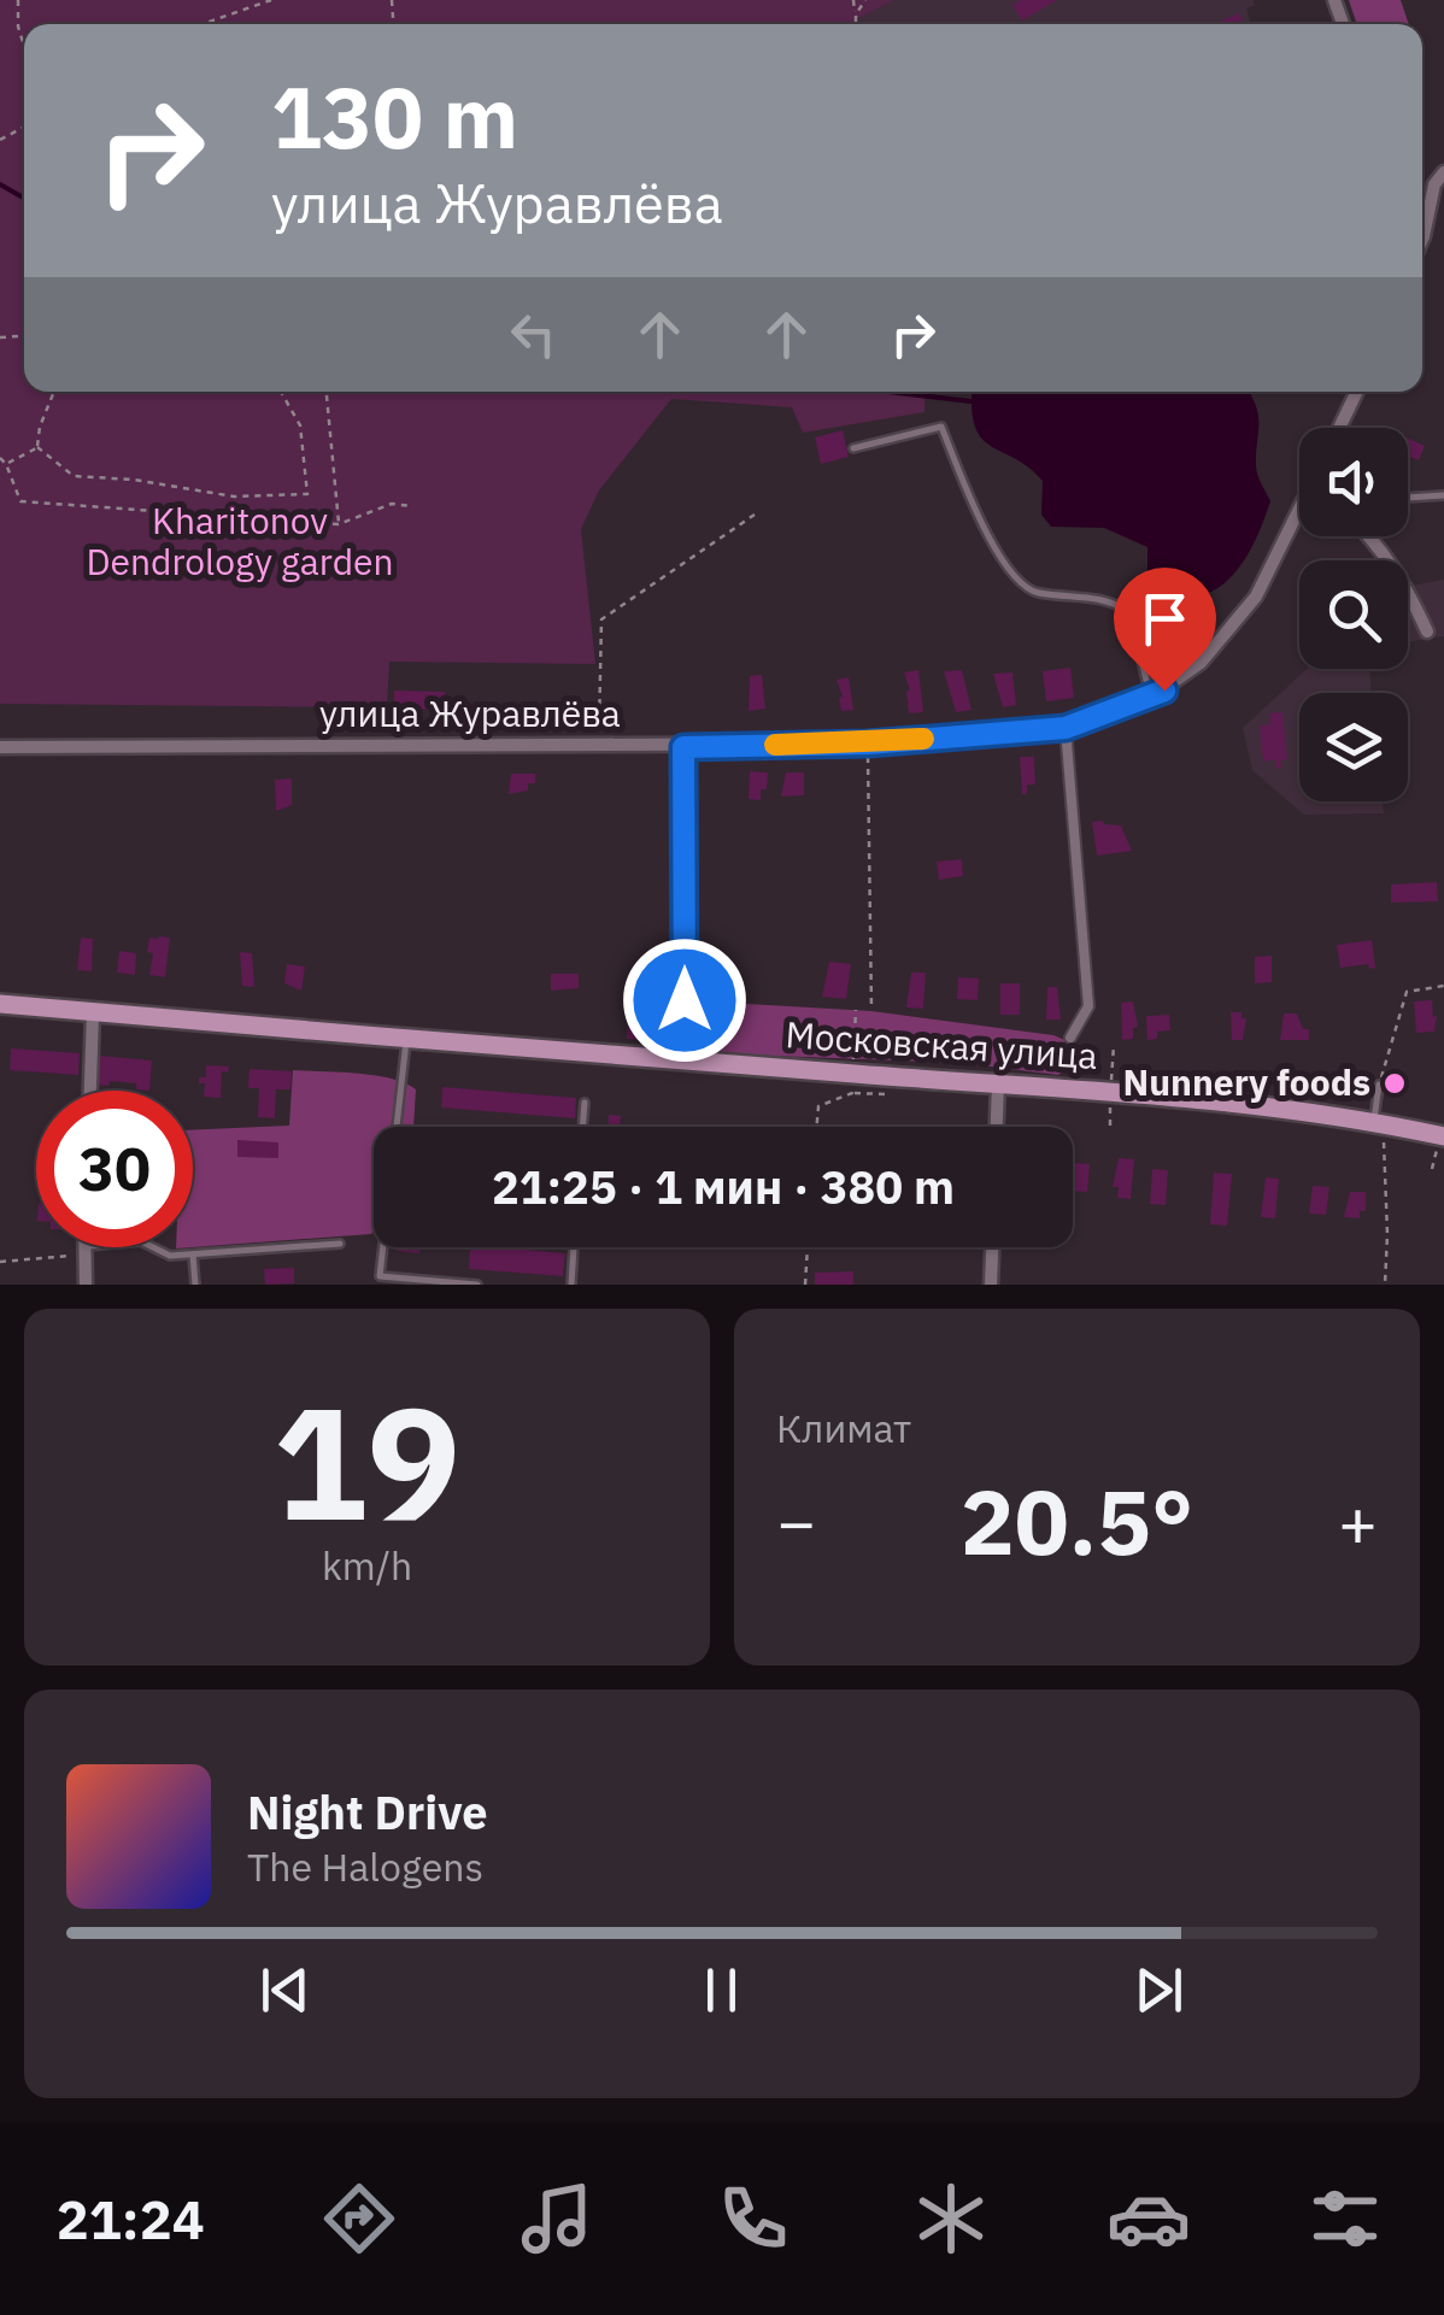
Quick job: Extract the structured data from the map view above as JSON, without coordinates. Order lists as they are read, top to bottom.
{
  "streets": {
    "main road": ["Московская улица"],
    "street": ["улица Журавлёва"]
  },
  "parks": ["Kharitonov Dendrology garden"],
  "places": ["Nunnery foods"],
  "page": {
    "turn": ["130 m", "улица Журавлёва"],
    "limit": "30",
    "trip": "21:25 · 1 мин · 380 m",
    "tile": [
      ["19", "km/h"],
      "Климат"
    ],
    "heat": ["−", "20.5°", "+"],
    "song": ["Night Drive", "The Halogens"],
    "tabs": "21:24"
  }
}
